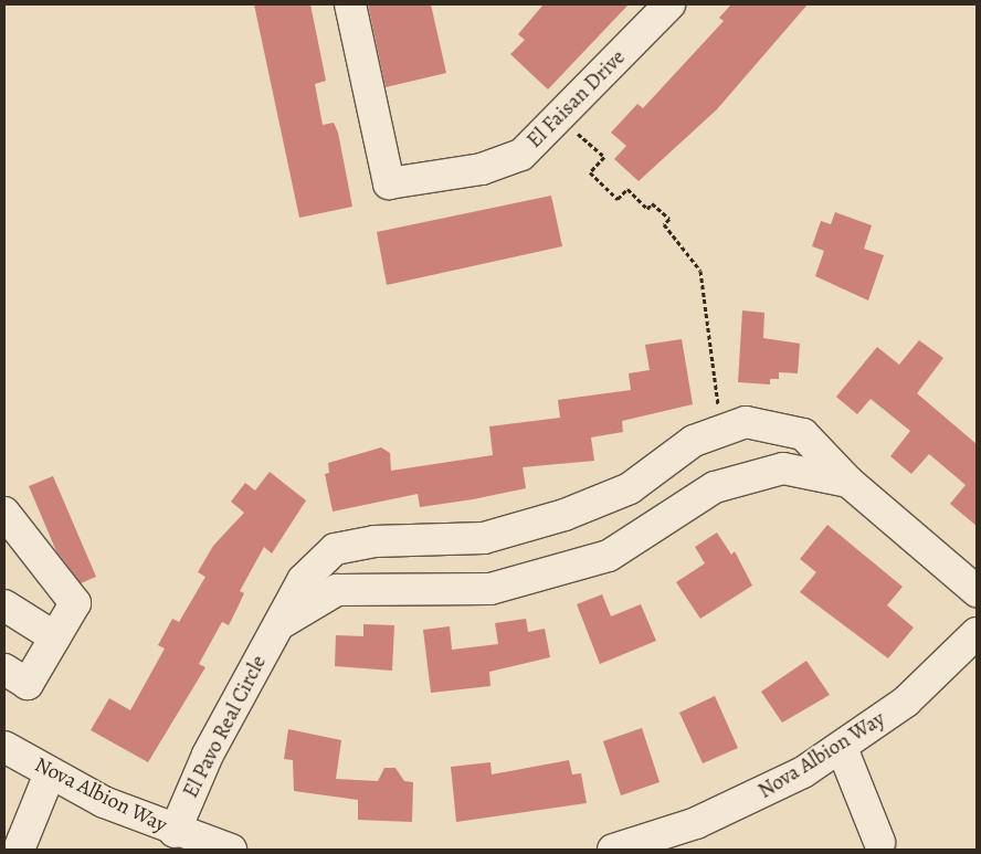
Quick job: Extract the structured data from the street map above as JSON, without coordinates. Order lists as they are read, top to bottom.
{
  "streets": {
    "street": ["El Faisan Drive", "El Pavo Real Circle", "Nova Albion Way"]
  },
  "crossings": [
    ["El Pavo Real Circle", "Nova Albion Way"]
  ]
}
